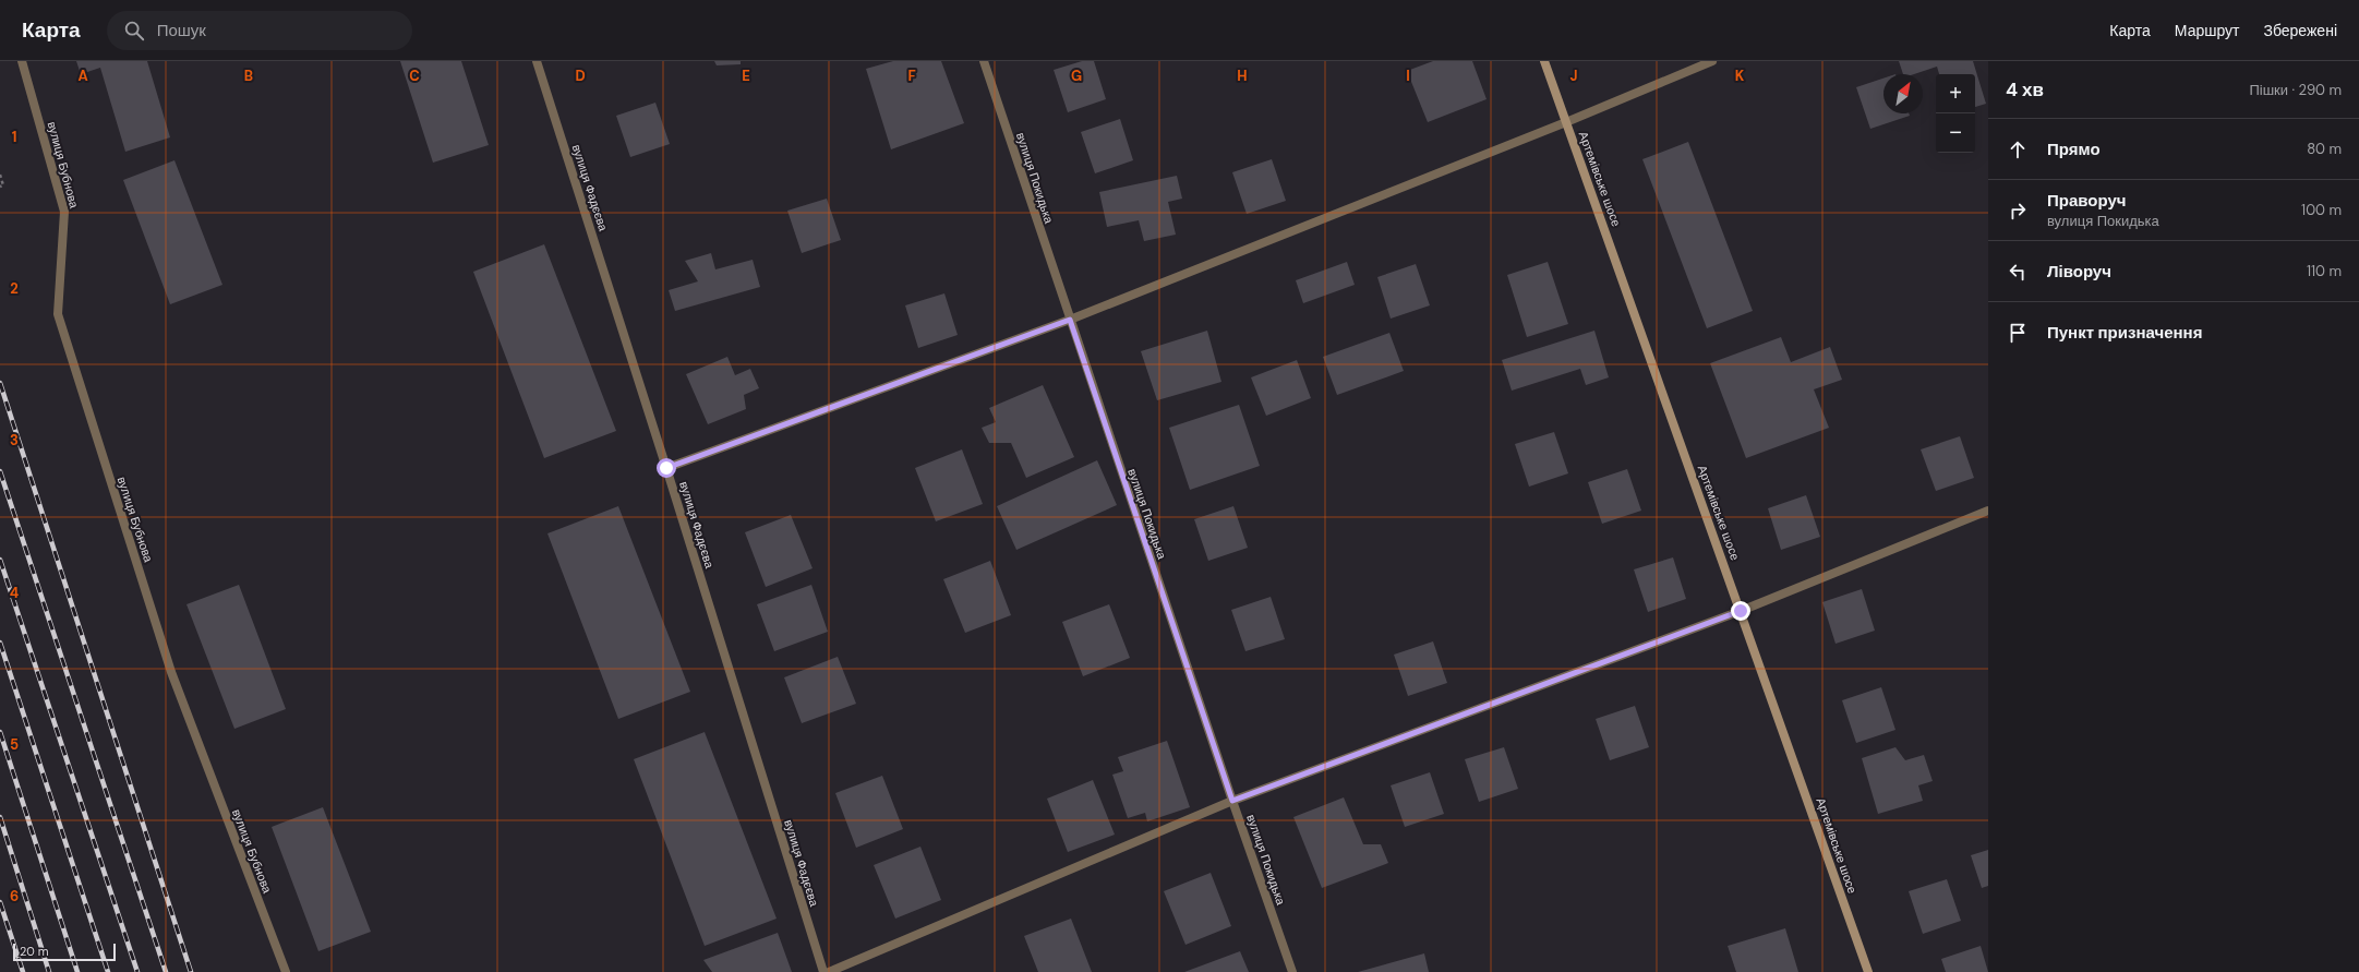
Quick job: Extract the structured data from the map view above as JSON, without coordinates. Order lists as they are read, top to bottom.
{
  "streets": {
    "main road": ["Артемівське шосе"],
    "street": ["вулиця Бубнова", "вулиця Покидька", "вулиця Фадєєва"]
  },
  "scale_bar": "20 m",
  "north": "top right",
  "page": {
    "header": "Карта",
    "search": "Пошук",
    "nav": ["Карта", "Маршрут", "Збережені"],
    "heading": ["4 хв", "Пішки · 290 m"],
    "map_buttons": ["+", "−"],
    "list": [
      ["Прямо", "80 m"],
      ["Праворуч", "вулиця Покидька", "100 m"],
      ["Ліворуч", "110 m"],
      "Пункт призначення"
    ],
    "scale": "20 m"
  },
  "grid": {
    "columns": [
      "A",
      "B",
      "C",
      "D",
      "E",
      "F",
      "G",
      "H",
      "I",
      "J",
      "K"
    ],
    "rows": [
      "1",
      "2",
      "3",
      "4",
      "5",
      "6"
    ]
  }
}
